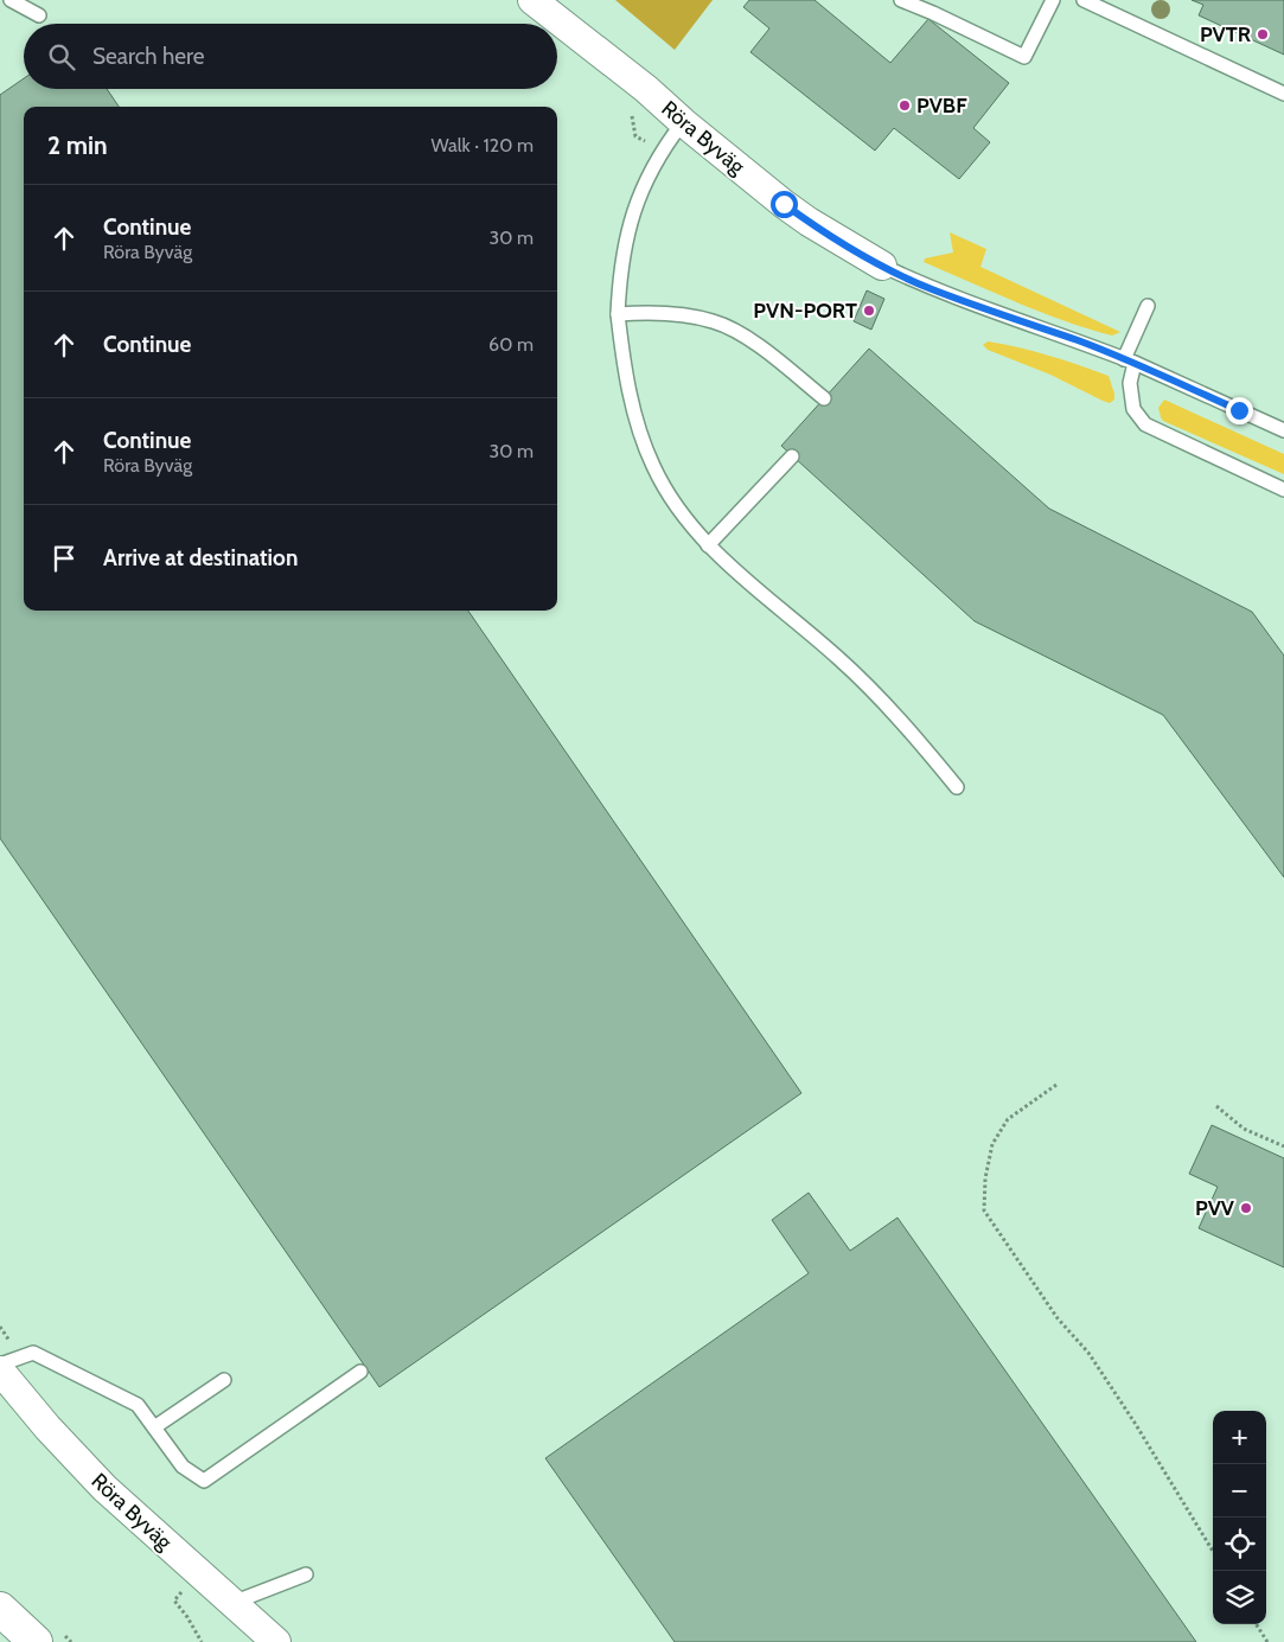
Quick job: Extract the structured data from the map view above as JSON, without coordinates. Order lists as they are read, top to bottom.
{
  "streets": {
    "street": ["Röra Byväg"]
  },
  "places": [
    "PVTR",
    "PVBF",
    "PVN-PORT",
    "PVV"
  ],
  "page": {
    "search": "Search here",
    "heading": ["2 min", "Walk · 120 m"],
    "list": [
      ["Continue", "Röra Byväg", "30 m"],
      ["Continue", "60 m"],
      ["Continue", "Röra Byväg", "30 m"],
      "Arrive at destination"
    ],
    "map_buttons": ["+", "−"]
  }
}
